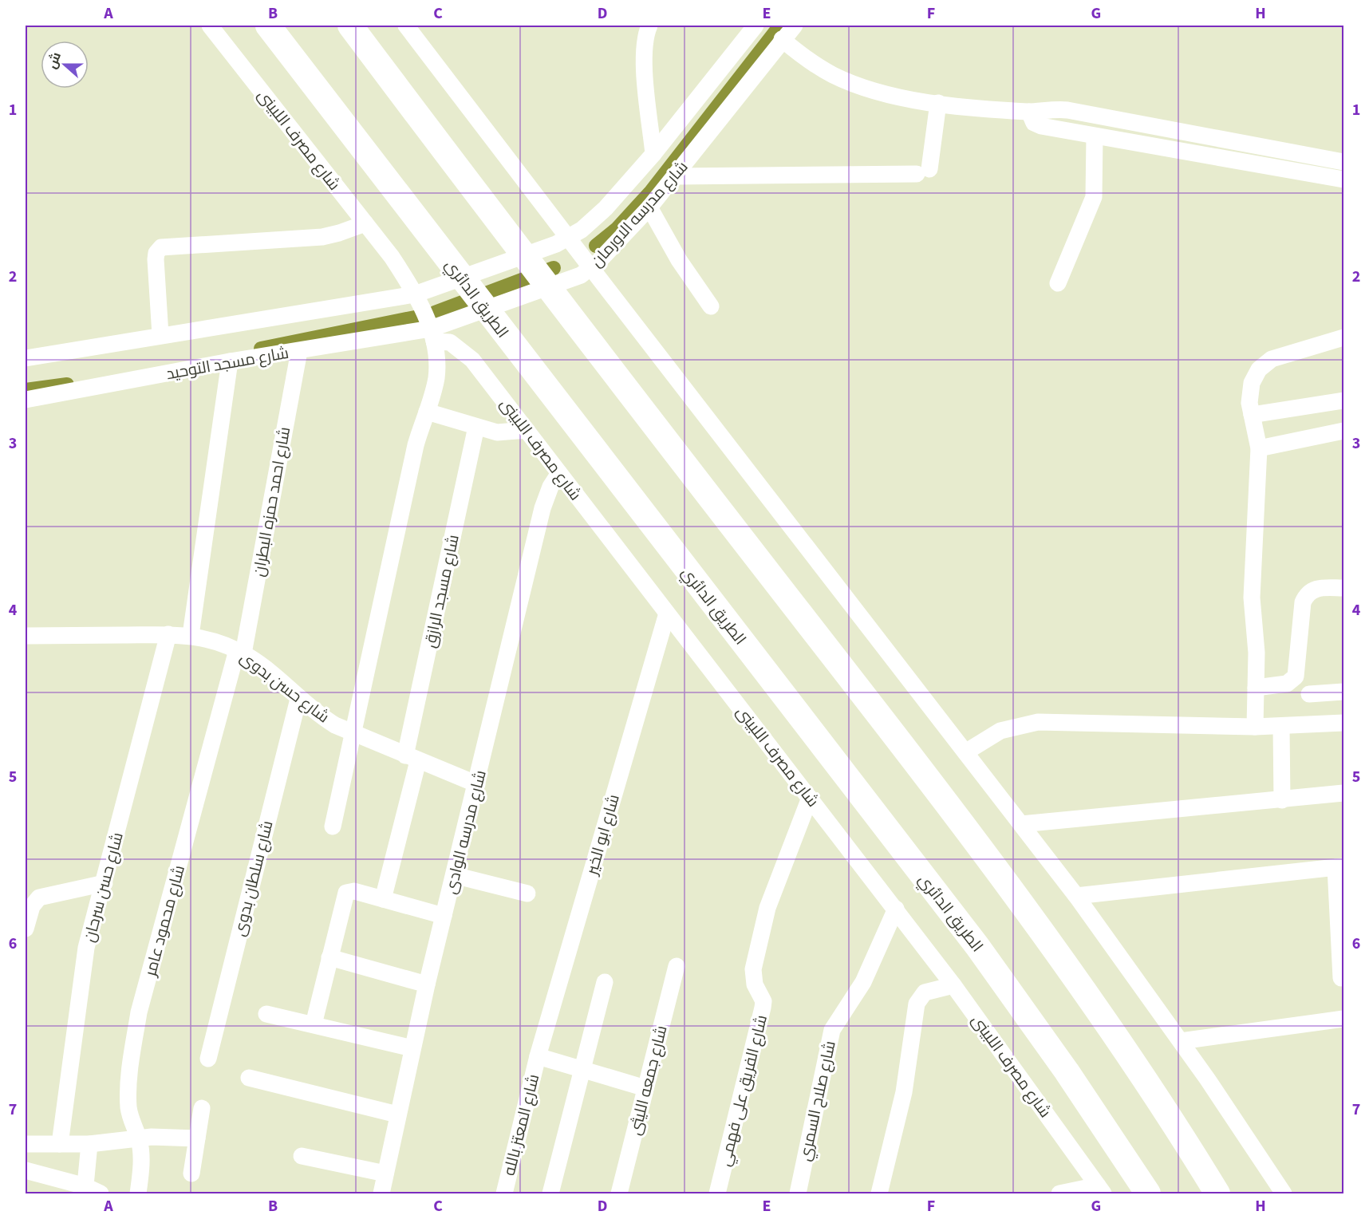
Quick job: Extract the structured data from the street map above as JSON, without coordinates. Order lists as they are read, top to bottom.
{
  "streets": {
    "highway": ["الطريق الدائري"],
    "street": [
      "شارع مصرف اللبينى",
      "شارع مدرسه الاورمان",
      "شارع مسجد التوحيد",
      "شارع احمد حمزه البطران",
      "شارع مسجد الرازق",
      "شارع حسن بدوى",
      "شارع مدرسه الوادى",
      "شارع ابو الخير",
      "شارع سلطان بدوى",
      "شارع حسن سرحان",
      "شارع محمود عامر",
      "شارع جمعه الليثى",
      "شارع الفريق على فهمي",
      "شارع صلاح السمري",
      "شارع المعتز بالله"
    ]
  },
  "crossings": [
    ["شارع مصرف اللبينى", "شارع مدرسه الاورمان"],
    ["شارع مصرف اللبينى", "شارع مسجد التوحيد"],
    ["شارع مصرف اللبينى", "شارع مدرسه الوادى"],
    ["شارع مصرف اللبينى", "شارع ابو الخير"],
    ["شارع مصرف اللبينى", "شارع الفريق على فهمي"],
    ["شارع مصرف اللبينى", "شارع صلاح السمري"],
    ["شارع مدرسه الاورمان", "شارع مسجد التوحيد"],
    ["شارع مسجد التوحيد", "شارع احمد حمزه البطران"],
    ["شارع احمد حمزه البطران", "شارع حسن بدوى"],
    ["شارع احمد حمزه البطران", "شارع محمود عامر"],
    ["شارع مسجد الرازق", "شارع حسن بدوى"],
    ["شارع حسن بدوى", "شارع مدرسه الوادى"],
    ["شارع حسن بدوى", "شارع سلطان بدوى"],
    ["شارع حسن بدوى", "شارع حسن سرحان"],
    ["شارع حسن بدوى", "شارع محمود عامر"],
    ["شارع ابو الخير", "شارع المعتز بالله"]
  ],
  "north": "left",
  "grid": {
    "columns": [
      "A",
      "B",
      "C",
      "D",
      "E",
      "F",
      "G",
      "H"
    ],
    "rows": [
      "1",
      "2",
      "3",
      "4",
      "5",
      "6",
      "7"
    ]
  }
}
